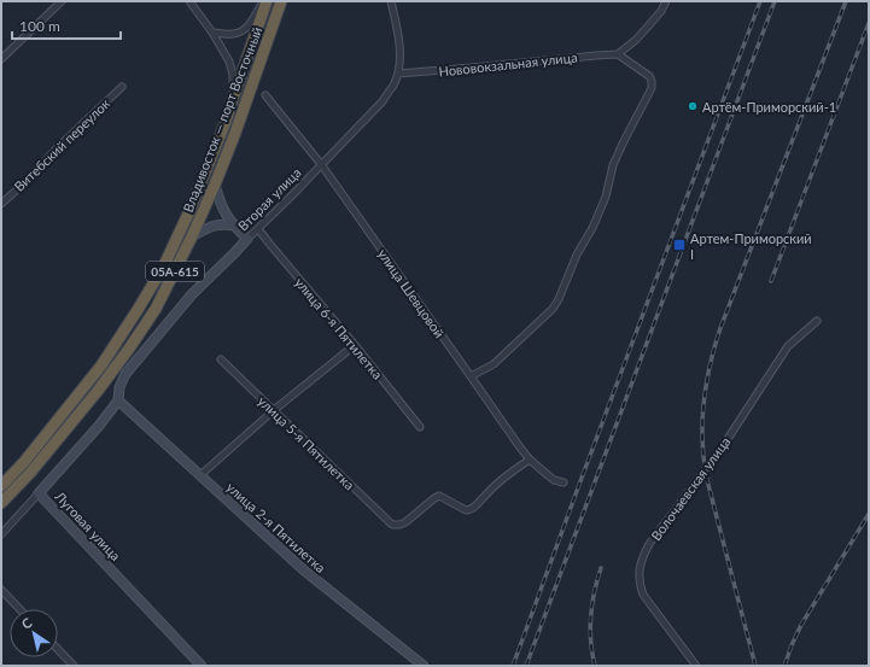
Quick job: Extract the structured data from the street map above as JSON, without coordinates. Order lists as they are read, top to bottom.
{
  "streets": {
    "highway": ["Владивосток — порт Восточный", "05А-615"],
    "main road": ["Вторая улица", "Луговая улица", "улица 2-я Пятилетка"],
    "street": [
      "Нововокзальная улица",
      "Витебский переулок",
      "улица Шевцовой",
      "улица 6-я Пятилетка",
      "улица 5-я Пятилетка",
      "Волочаевская улица"
    ]
  },
  "crossings": [
    ["Нововокзальная улица", "Вторая улица"],
    ["Вторая улица", "улица Шевцовой"],
    ["Вторая улица", "улица 6-я Пятилетка"],
    ["Вторая улица", "Луговая улица"],
    ["Вторая улица", "улица 2-я Пятилетка"],
    ["улица Шевцовой", "улица 5-я Пятилетка"],
    ["Луговая улица", "улица 2-я Пятилетка"]
  ],
  "places": {
    "other": ["Артём-Приморский-1"],
    "transit": ["Артем-Приморский I"]
  },
  "scale_bar": "100 m",
  "north": "top left"
}
